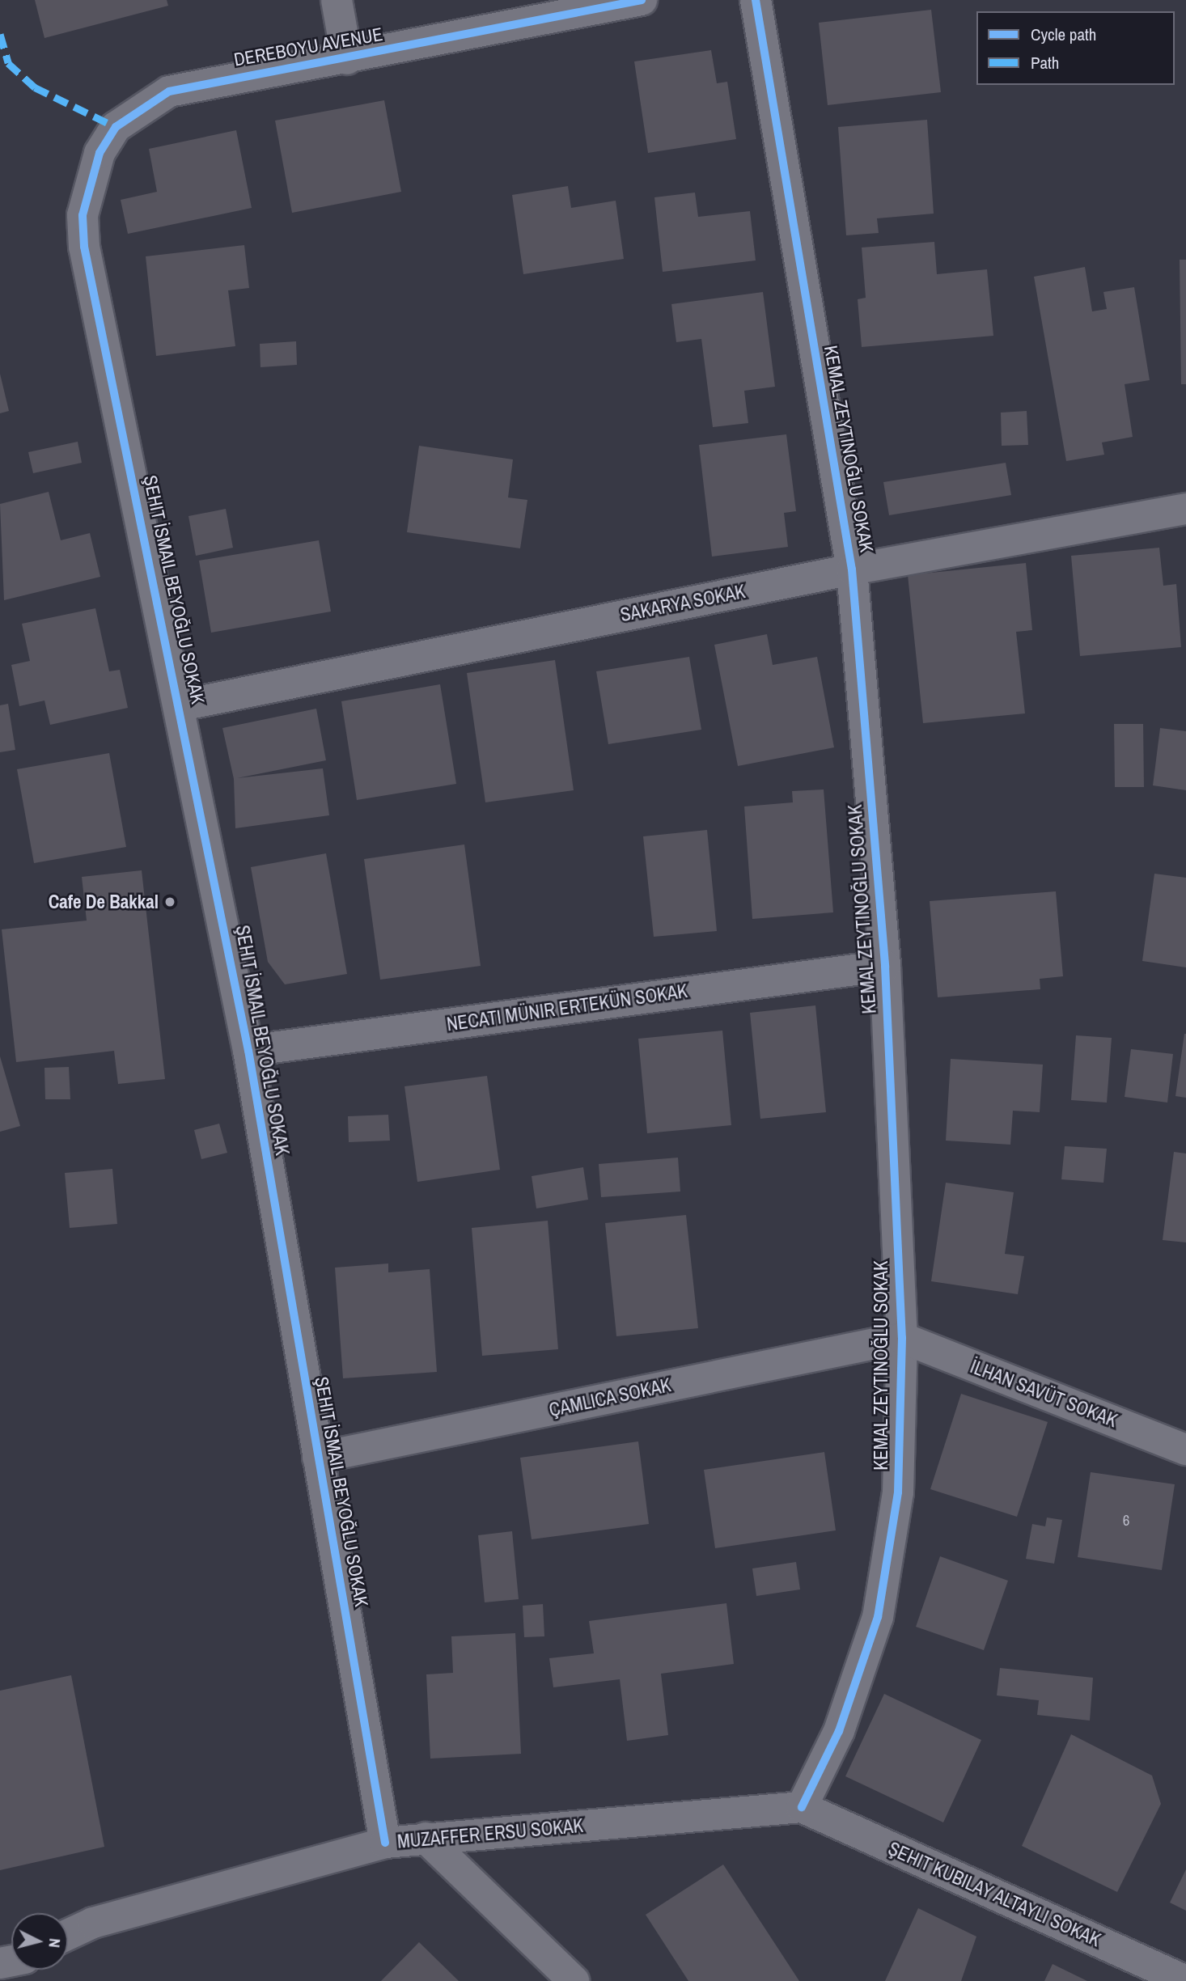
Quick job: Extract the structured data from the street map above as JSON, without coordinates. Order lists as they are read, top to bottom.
{
  "streets": {
    "street": [
      "DEREBOYU AVENUE",
      "KEMAL ZEYTINOĞLU SOKAK",
      "ŞEHIT İSMAIL BEYOĞLU SOKAK",
      "SAKARYA SOKAK",
      "NECATI MÜNIR ERTEKÜN SOKAK",
      "İLHAN SAVÜT SOKAK",
      "MUZAFFER ERSU SOKAK"
    ]
  },
  "crossings": [
    ["DEREBOYU AVENUE", "ŞEHIT İSMAIL BEYOĞLU SOKAK"],
    ["KEMAL ZEYTINOĞLU SOKAK", "SAKARYA SOKAK"],
    ["KEMAL ZEYTINOĞLU SOKAK", "NECATI MÜNIR ERTEKÜN SOKAK"],
    ["KEMAL ZEYTINOĞLU SOKAK", "İLHAN SAVÜT SOKAK"],
    ["KEMAL ZEYTINOĞLU SOKAK", "MUZAFFER ERSU SOKAK"],
    ["ŞEHIT İSMAIL BEYOĞLU SOKAK", "SAKARYA SOKAK"],
    ["ŞEHIT İSMAIL BEYOĞLU SOKAK", "NECATI MÜNIR ERTEKÜN SOKAK"],
    ["ŞEHIT İSMAIL BEYOĞLU SOKAK", "MUZAFFER ERSU SOKAK"]
  ],
  "places": ["Cafe De Bakkal"],
  "house_numbers": ["6"],
  "legend": ["Cycle path", "Path"],
  "north": "right"
}
